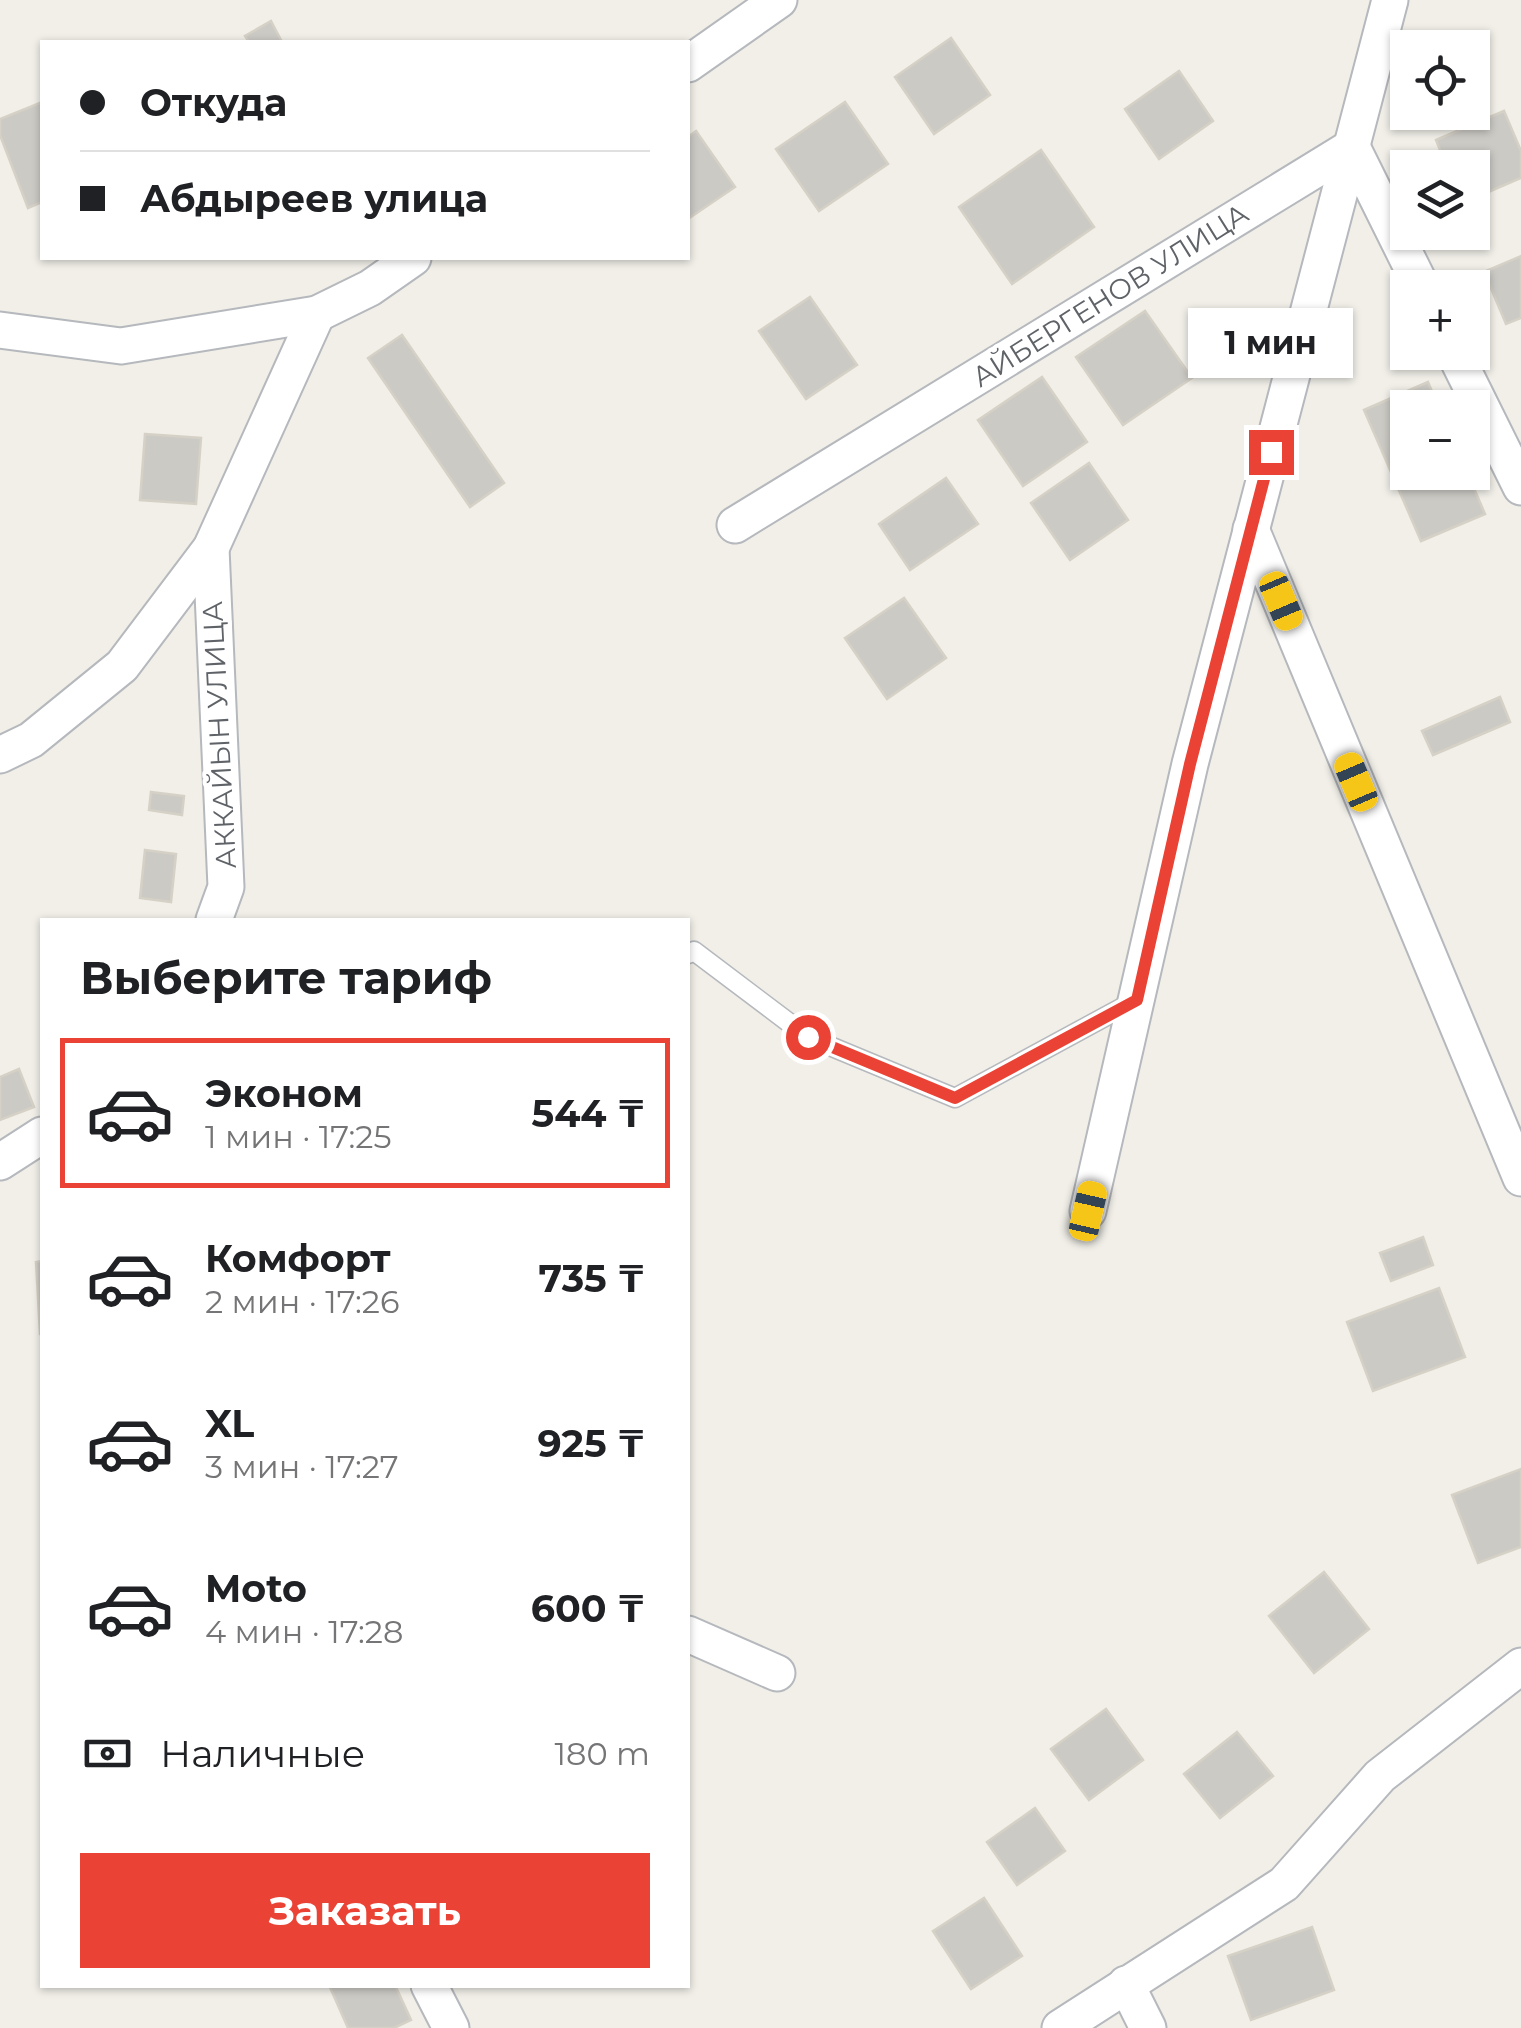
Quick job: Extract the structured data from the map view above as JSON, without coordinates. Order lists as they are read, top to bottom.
{
  "streets": {
    "street": ["АЙБЕРГЕНОВ УЛИЦА", "АККАЙЫН УЛИЦА"]
  },
  "page": {
    "map_buttons": ["+", "−"],
    "banner": ["Откуда", "Абдыреев улица"],
    "bubble": "1 мин",
    "heading": "Выберите тариф",
    "list": [
      {
        "name": "Эконом",
        "note": "1 мин · 17:25",
        "value": "544 ₸"
      },
      {
        "name": "Комфорт",
        "note": "2 мин · 17:26",
        "value": "735 ₸"
      },
      {
        "name": "XL",
        "note": "3 мин · 17:27",
        "value": "925 ₸"
      },
      {
        "name": "Moto",
        "note": "4 мин · 17:28",
        "value": "600 ₸"
      }
    ],
    "pay": ["Наличные", "180 m"],
    "buttons": "Заказать"
  }
}
